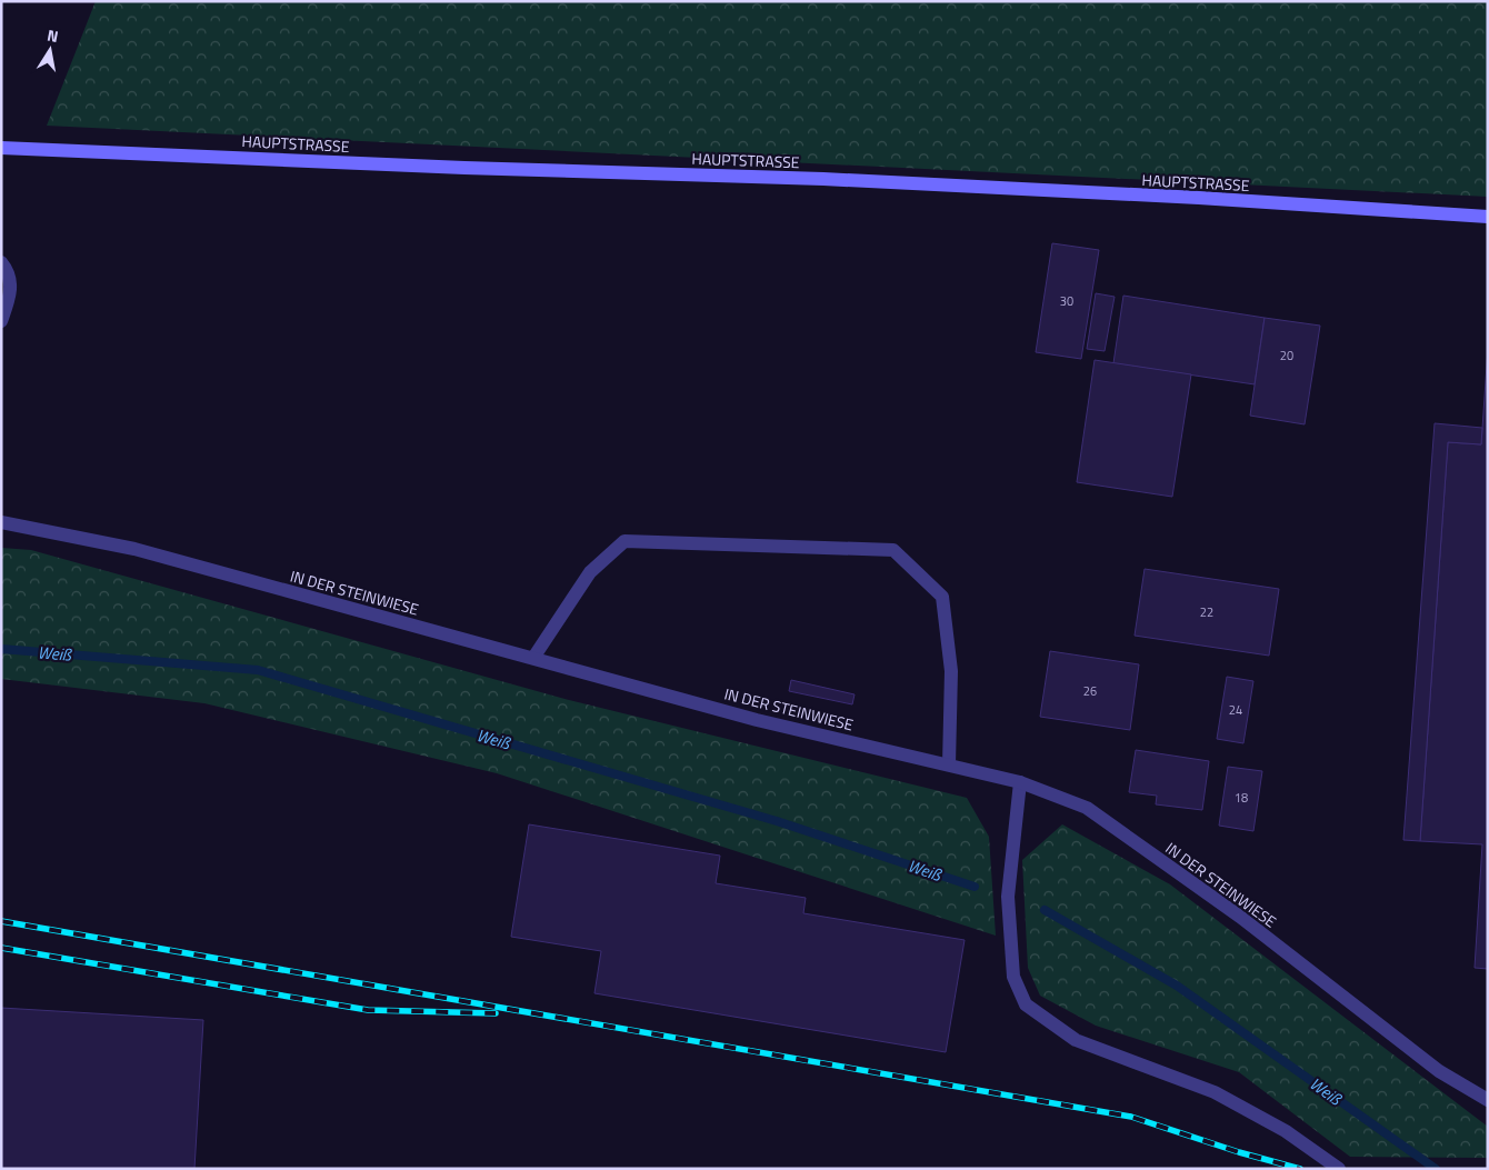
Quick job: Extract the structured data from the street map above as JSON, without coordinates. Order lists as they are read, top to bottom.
{
  "streets": {
    "main road": ["HAUPTSTRASSE"],
    "street": ["IN DER STEINWIESE"]
  },
  "water": ["Weiß"],
  "house_numbers": [
    "30",
    "20",
    "22",
    "26",
    "24",
    "18"
  ],
  "north": "top"
}
